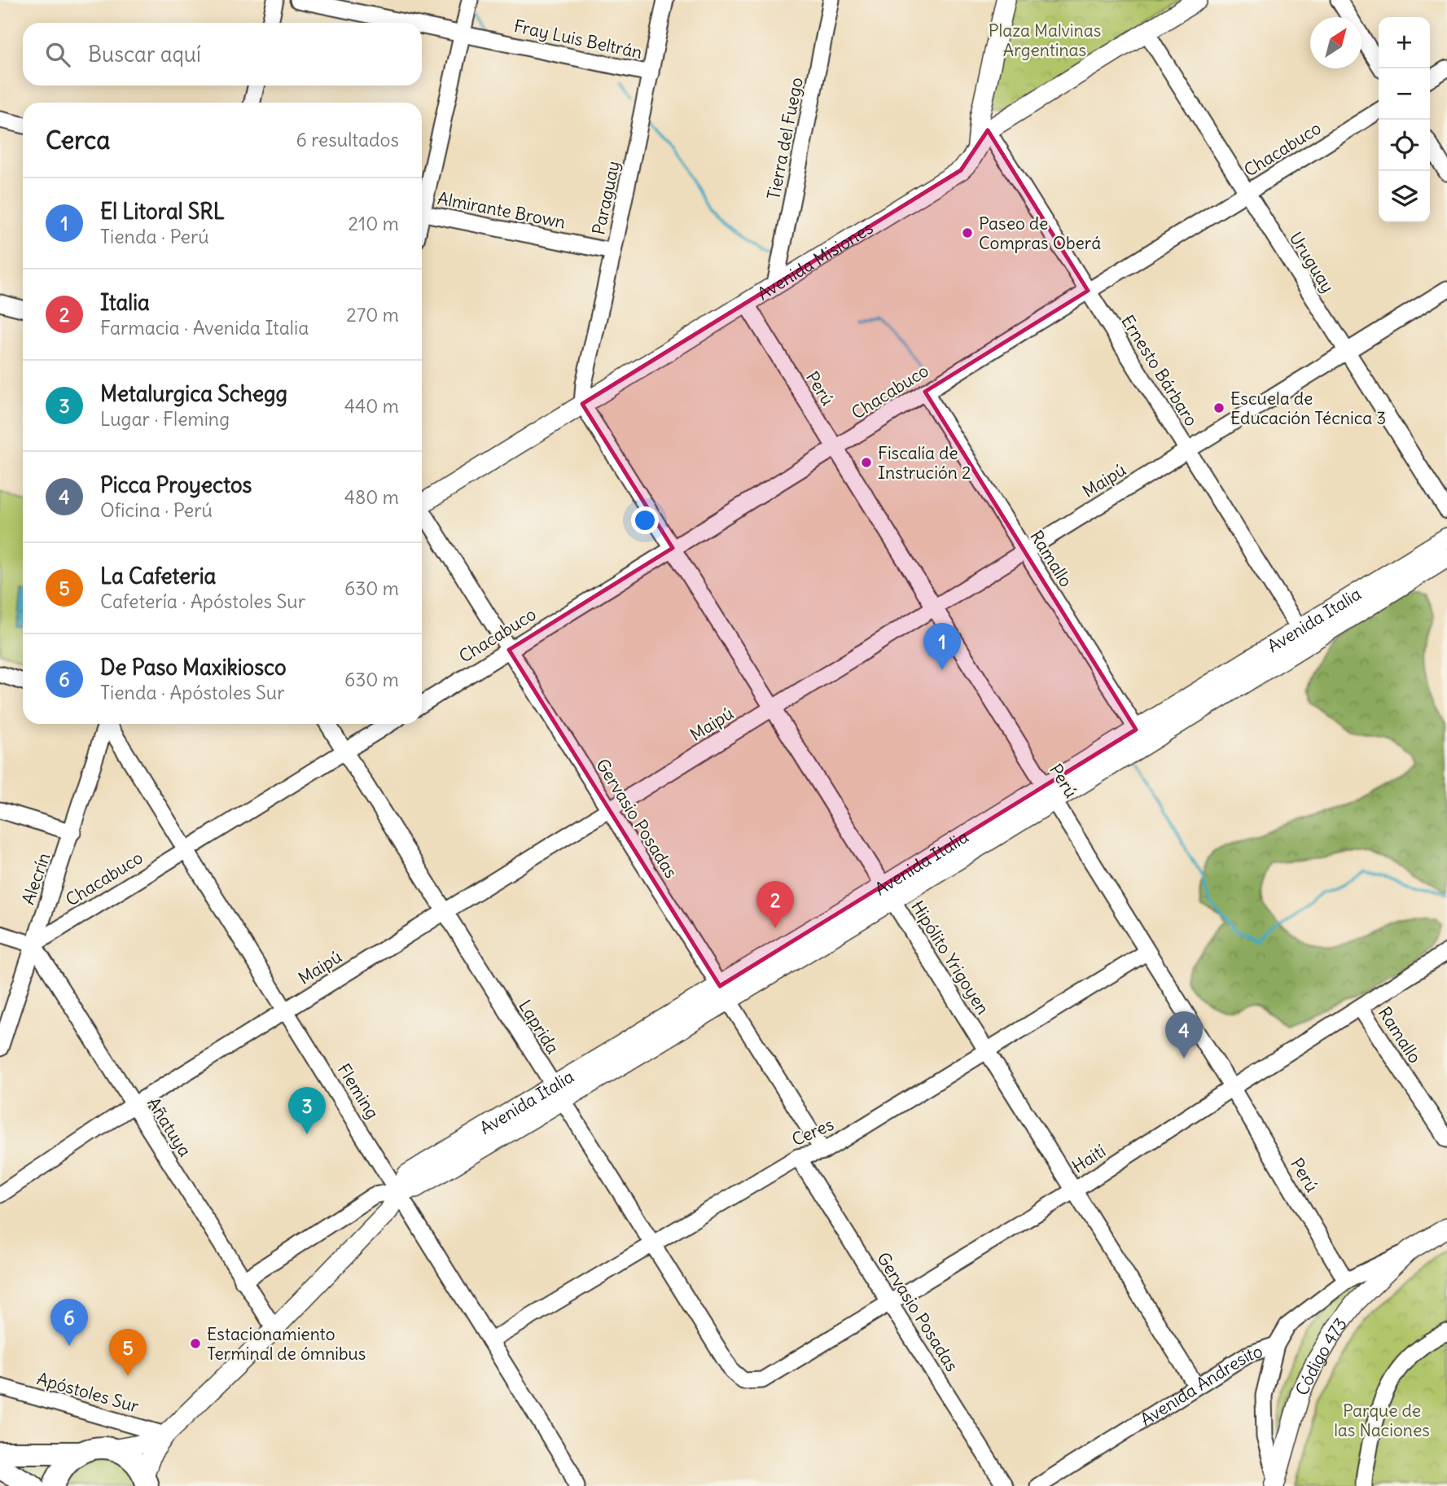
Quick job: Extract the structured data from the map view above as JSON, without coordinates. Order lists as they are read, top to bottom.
{
  "streets": {
    "main road": [
      "Avenida Misiones",
      "Avenida Italia",
      "Código 473",
      "Avenida Andresito"
    ],
    "street": [
      "Fray Luis Beltrán",
      "Tierra del Fuego",
      "Chacabuco",
      "Paraguay",
      "Almirante Brown",
      "Uruguay",
      "Ernesto Bárbaro",
      "Perú",
      "Maipú",
      "Ramallo",
      "Gervasio Posadas",
      "Alecrín",
      "Hipólito Yrigoyen",
      "Laprida",
      "Fleming",
      "Añatuya",
      "Ceres",
      "Haití",
      "Apóstoles Sur"
    ]
  },
  "crossings": [
    ["Fray Luis Beltrán", "Paraguay"],
    ["Tierra del Fuego", "Avenida Misiones"],
    ["Chacabuco", "Uruguay"],
    ["Chacabuco", "Ernesto Bárbaro"],
    ["Chacabuco", "Perú"],
    ["Chacabuco", "Ramallo"],
    ["Chacabuco", "Gervasio Posadas"],
    ["Chacabuco", "Alecrín"],
    ["Chacabuco", "Hipólito Yrigoyen"],
    ["Chacabuco", "Laprida"],
    ["Chacabuco", "Fleming"],
    ["Chacabuco", "Añatuya"],
    ["Paraguay", "Almirante Brown"],
    ["Paraguay", "Avenida Misiones"],
    ["Paraguay", "Hipólito Yrigoyen"],
    ["Avenida Misiones", "Uruguay"],
    ["Avenida Misiones", "Ernesto Bárbaro"],
    ["Avenida Misiones", "Perú"],
    ["Avenida Misiones", "Hipólito Yrigoyen"],
    ["Uruguay", "Maipú"],
    ["Ernesto Bárbaro", "Maipú"],
    ["Ernesto Bárbaro", "Avenida Italia"],
    ["Perú", "Maipú"],
    ["Perú", "Avenida Italia"],
    ["Perú", "Ceres"],
    ["Perú", "Haití"],
    ["Perú", "Avenida Andresito"],
    ["Maipú", "Ramallo"],
    ["Maipú", "Gervasio Posadas"],
    ["Maipú", "Hipólito Yrigoyen"],
    ["Maipú", "Laprida"],
    ["Maipú", "Fleming"],
    ["Maipú", "Añatuya"],
    ["Ramallo", "Avenida Italia"],
    ["Ramallo", "Haití"],
    ["Avenida Italia", "Gervasio Posadas"],
    ["Avenida Italia", "Hipólito Yrigoyen"],
    ["Avenida Italia", "Laprida"],
    ["Avenida Italia", "Fleming"],
    ["Avenida Italia", "Añatuya"],
    ["Gervasio Posadas", "Ceres"],
    ["Gervasio Posadas", "Haití"],
    ["Alecrín", "Añatuya"],
    ["Hipólito Yrigoyen", "Ceres"],
    ["Hipólito Yrigoyen", "Haití"],
    ["Hipólito Yrigoyen", "Avenida Andresito"],
    ["Laprida", "Ceres"],
    ["Laprida", "Haití"],
    ["Fleming", "Ceres"],
    ["Código 473", "Avenida Andresito"]
  ],
  "parks": ["Plaza Malvinas Argentinas", "Parque de las Naciones"],
  "places": [
    "Paseo de Compras Oberá",
    "Escuela de Educación Técnica 3",
    "Fiscalía de Instrución 2",
    "Estacionamiento Terminal de ómnibus"
  ],
  "north": "top right",
  "page": {
    "map_buttons": ["+", "−"],
    "search": "Buscar aquí",
    "heading": ["Cerca", "6 resultados"],
    "list": [
      {
        "mark": "1",
        "name": "El Litoral SRL",
        "note": "Tienda · Perú",
        "value": "210 m"
      },
      {
        "mark": "2",
        "name": "Italia",
        "note": "Farmacia · Avenida Italia",
        "value": "270 m"
      },
      {
        "mark": "3",
        "name": "Metalurgica Schegg",
        "note": "Lugar · Fleming",
        "value": "440 m"
      },
      {
        "mark": "4",
        "name": "Picca Proyectos",
        "note": "Oficina · Perú",
        "value": "480 m"
      },
      {
        "mark": "5",
        "name": "La Cafeteria",
        "note": "Cafetería · Apóstoles Sur",
        "value": "630 m"
      },
      {
        "mark": "6",
        "name": "De Paso Maxikiosco",
        "note": "Tienda · Apóstoles Sur",
        "value": "630 m"
      }
    ],
    "pins": [
      "1",
      "2",
      "4",
      "3",
      "6",
      "5"
    ]
  }
}
